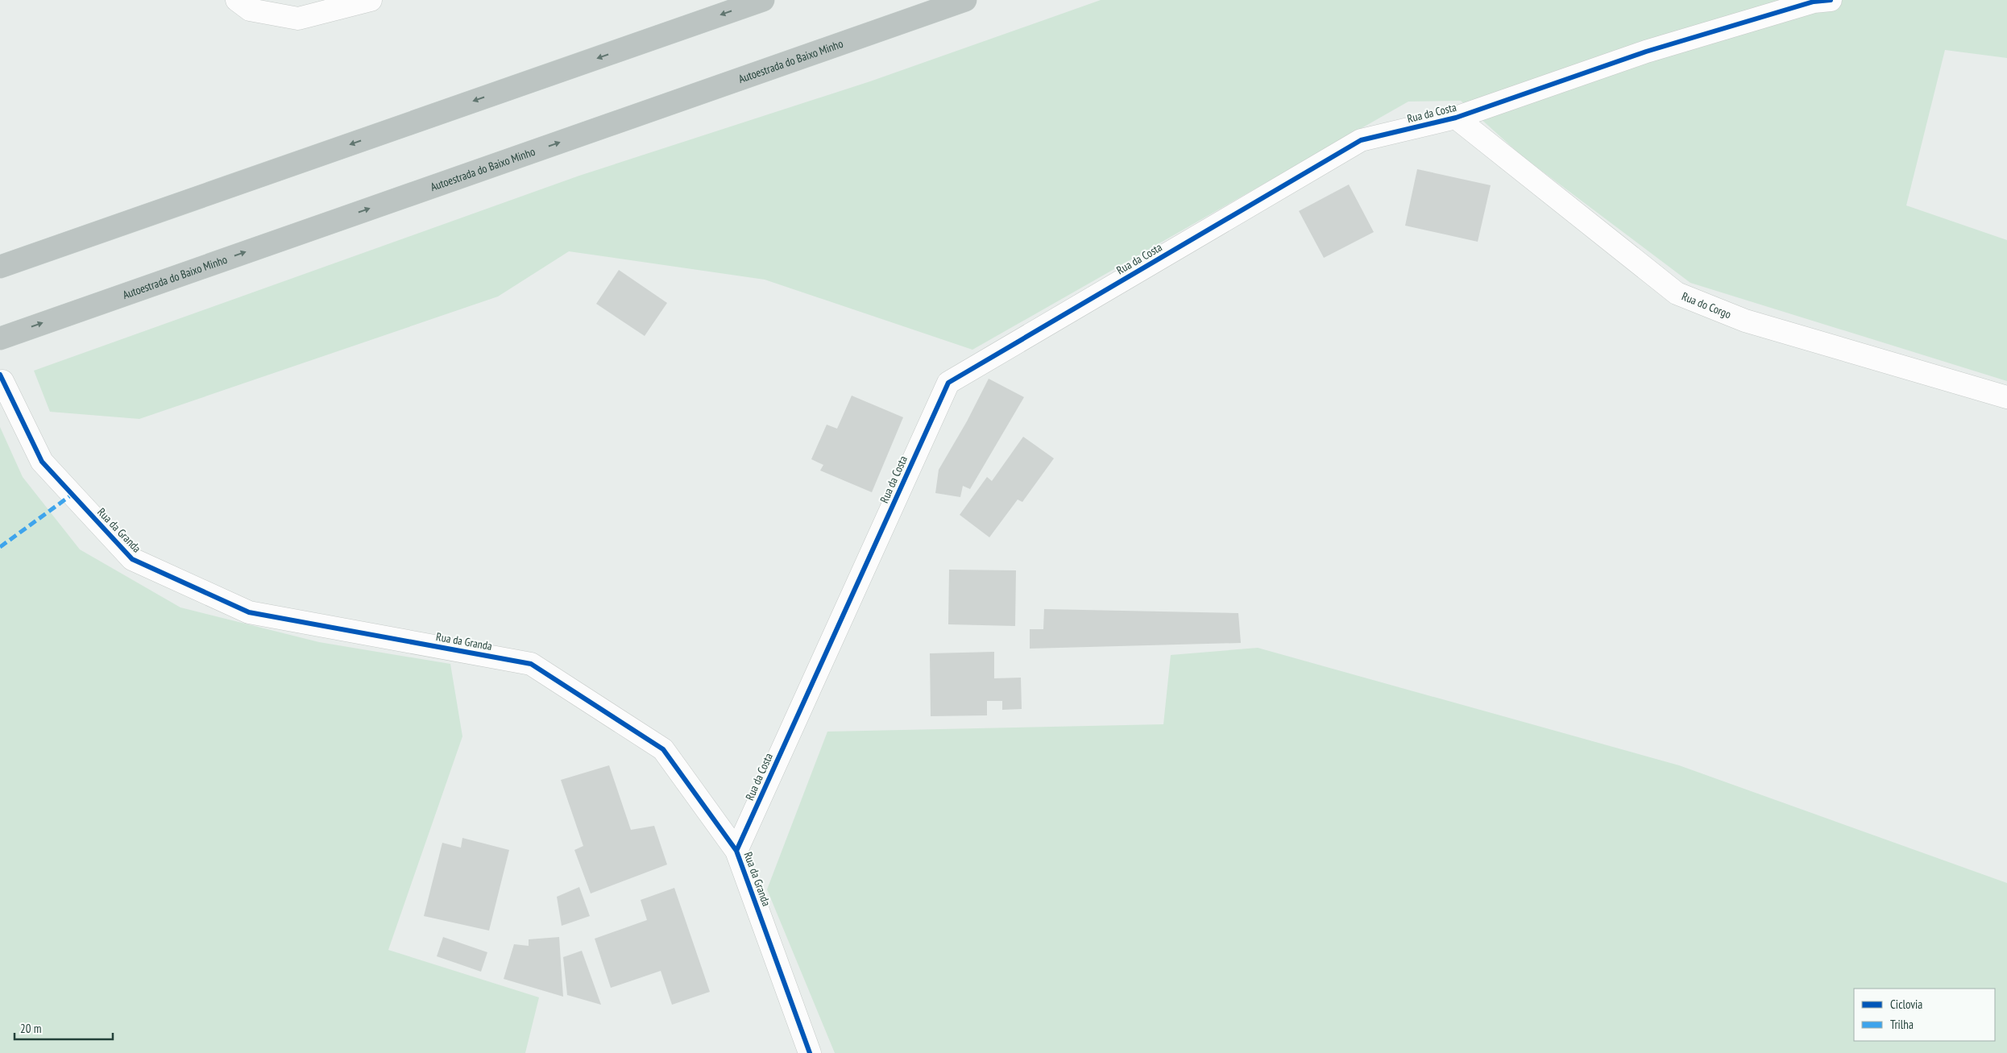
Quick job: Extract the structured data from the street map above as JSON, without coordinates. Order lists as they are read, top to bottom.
{
  "streets": {
    "highway": ["Autoestrada do Baixo Minho"],
    "street": ["Rua da Costa", "Rua do Corgo", "Rua da Granda"]
  },
  "crossings": [
    ["Rua da Costa", "Rua do Corgo"],
    ["Rua da Costa", "Rua da Granda"]
  ],
  "legend": ["Ciclovia", "Trilha"],
  "scale_bar": "20 m"
}
